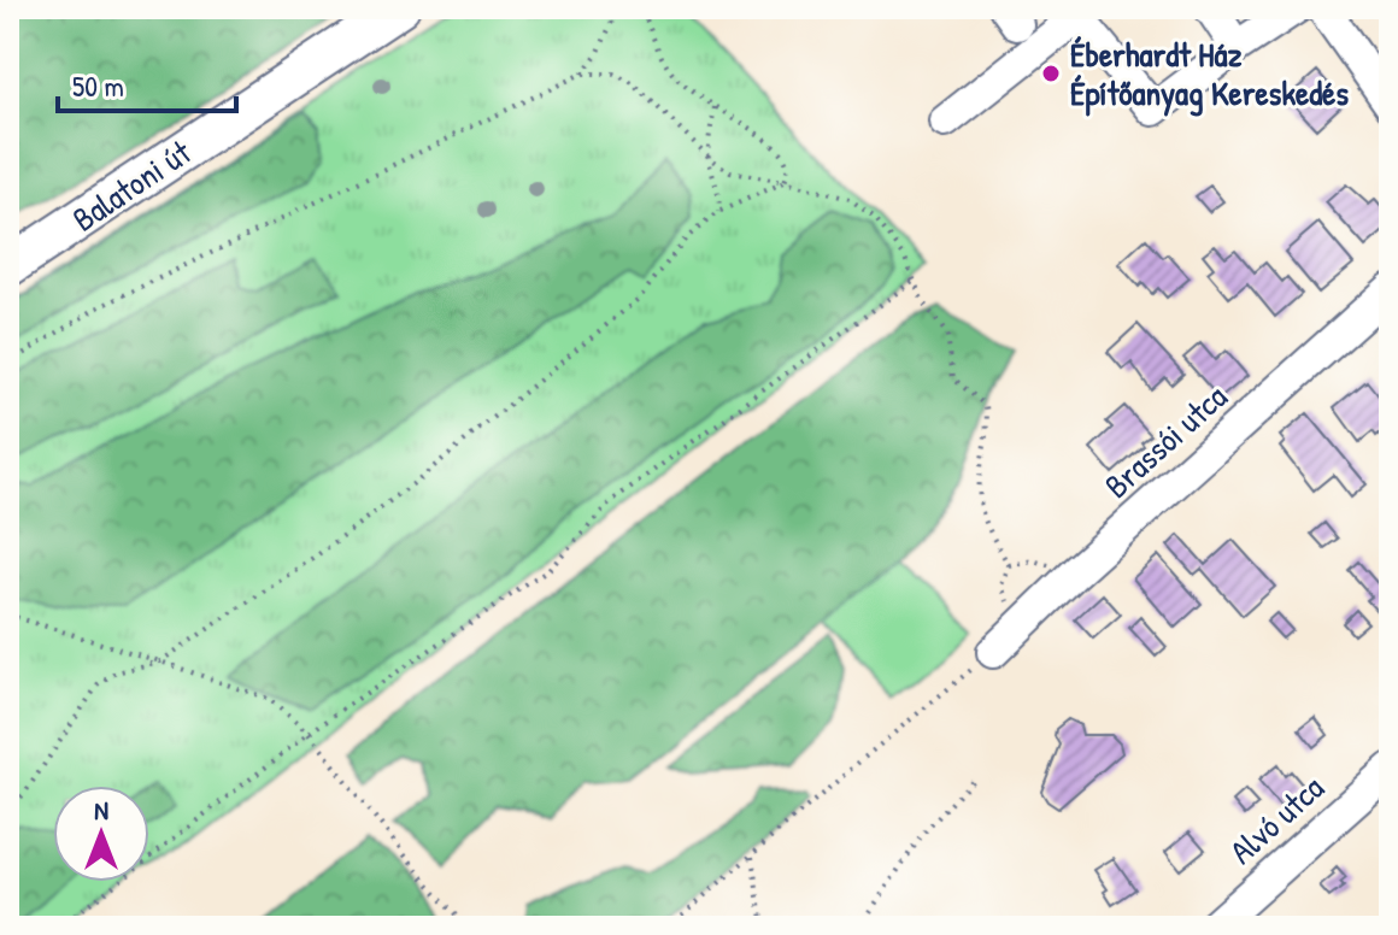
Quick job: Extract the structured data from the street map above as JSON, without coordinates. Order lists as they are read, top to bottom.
{
  "streets": {
    "main road": ["Balatoni út"],
    "street": ["Brassói utca", "Alvó utca"]
  },
  "places": ["Éberhardt Ház Építőanyag Kereskedés"],
  "scale_bar": "50 m",
  "north": "top"
}
